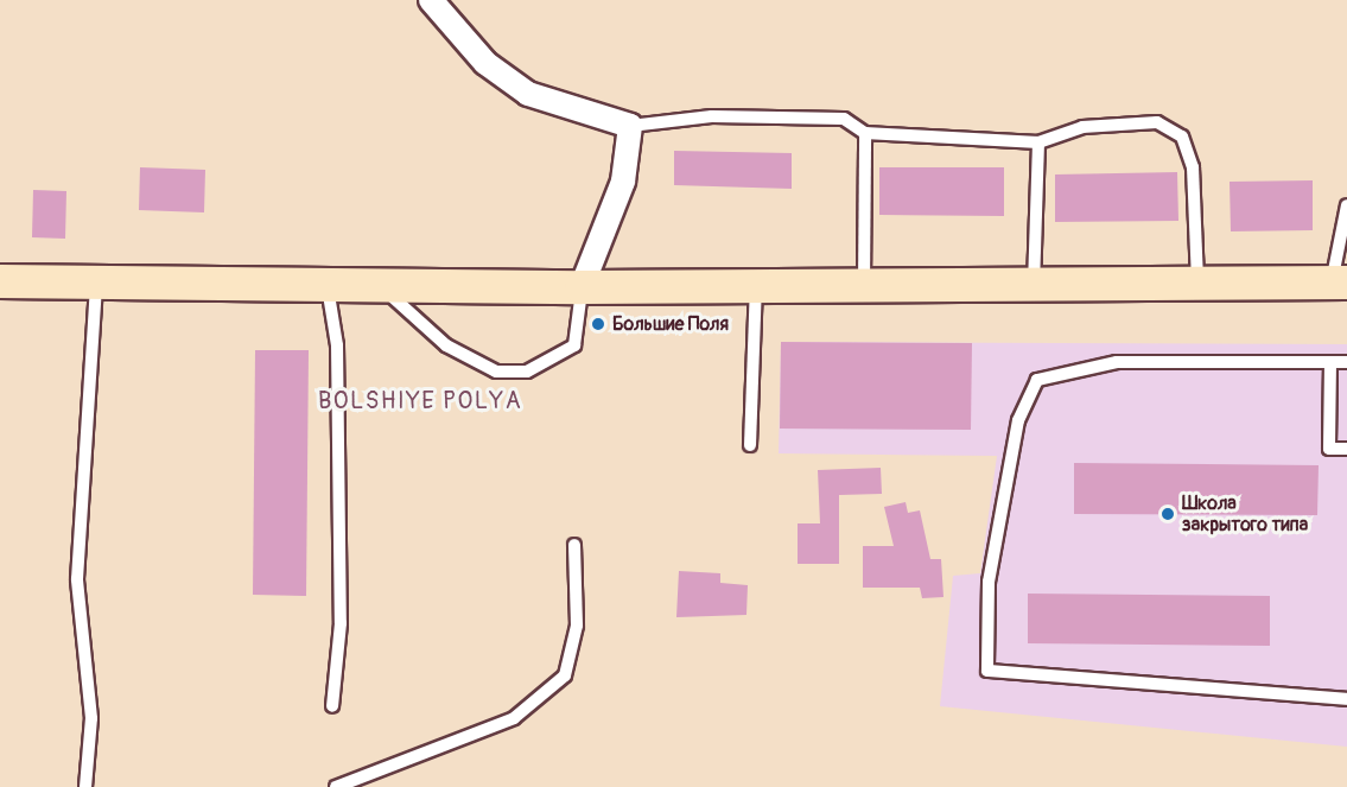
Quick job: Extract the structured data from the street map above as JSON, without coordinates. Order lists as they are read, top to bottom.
{
  "districts": ["BOLSHIYE POLYA"],
  "places": ["Большие Поля", "Школа закрытого типа"]
}
